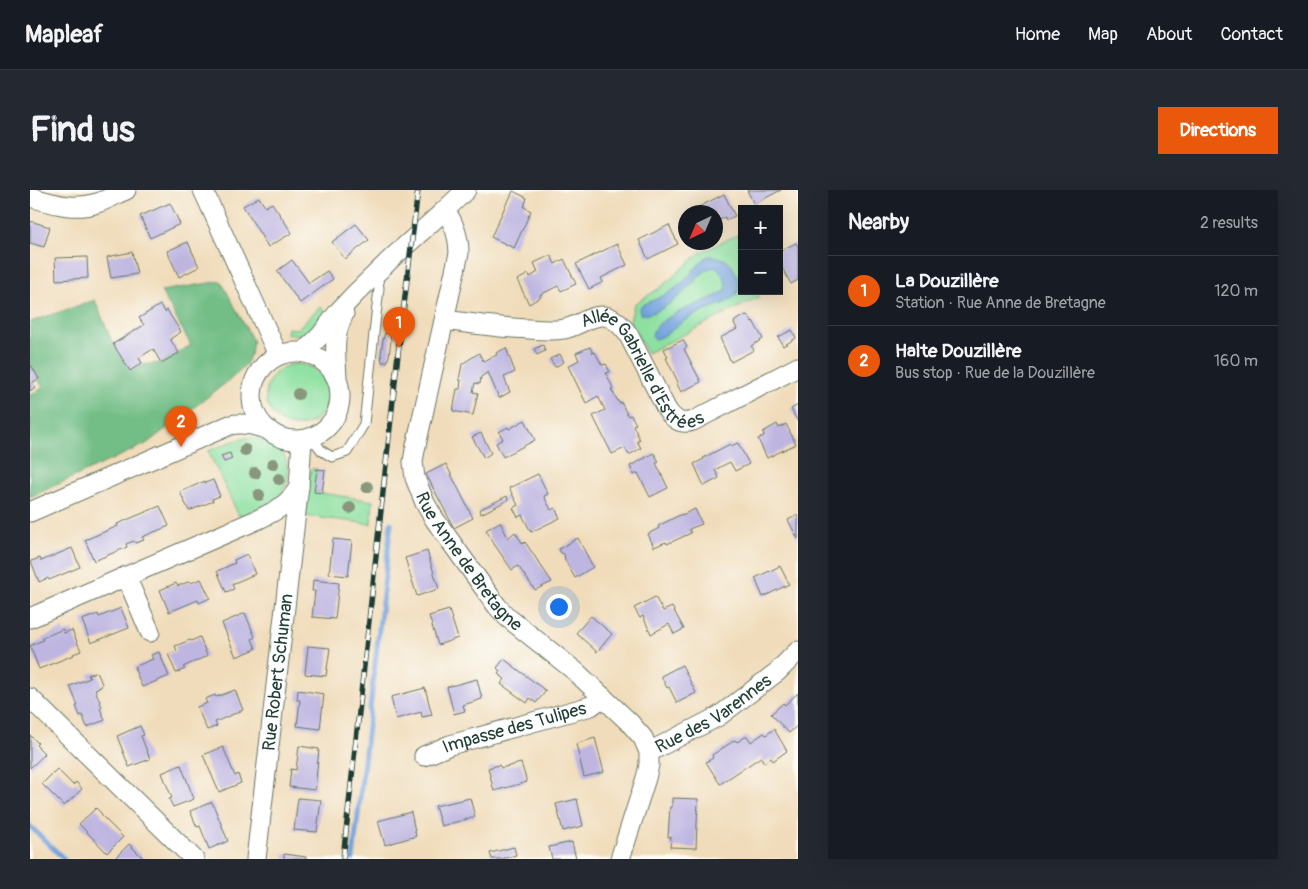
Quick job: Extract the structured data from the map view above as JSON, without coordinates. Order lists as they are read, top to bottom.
{
  "streets": {
    "street": [
      "Allée Gabrielle d'Estrées",
      "Rue Anne de Bretagne",
      "Rue Robert Schuman",
      "Rue des Varennes",
      "Impasse des Tulipes"
    ]
  },
  "crossings": [
    ["Allée Gabrielle d'Estrées", "Rue Anne de Bretagne"],
    ["Rue Anne de Bretagne", "Rue des Varennes"],
    ["Rue Anne de Bretagne", "Impasse des Tulipes"]
  ],
  "north": "bottom left",
  "page": {
    "header": "Mapleaf",
    "nav": [
      "Home",
      "Map",
      "About",
      "Contact"
    ],
    "buttons": "Directions",
    "title": "Find us",
    "heading": ["Nearby", "2 results"],
    "map_buttons": ["+", "−"],
    "list": [
      {
        "mark": "1",
        "name": "La Douzillère",
        "note": "Station · Rue Anne de Bretagne",
        "value": "120 m"
      },
      {
        "mark": "2",
        "name": "Halte Douzillère",
        "note": "Bus stop · Rue de la Douzillère",
        "value": "160 m"
      }
    ],
    "pins": ["1", "2"]
  }
}
